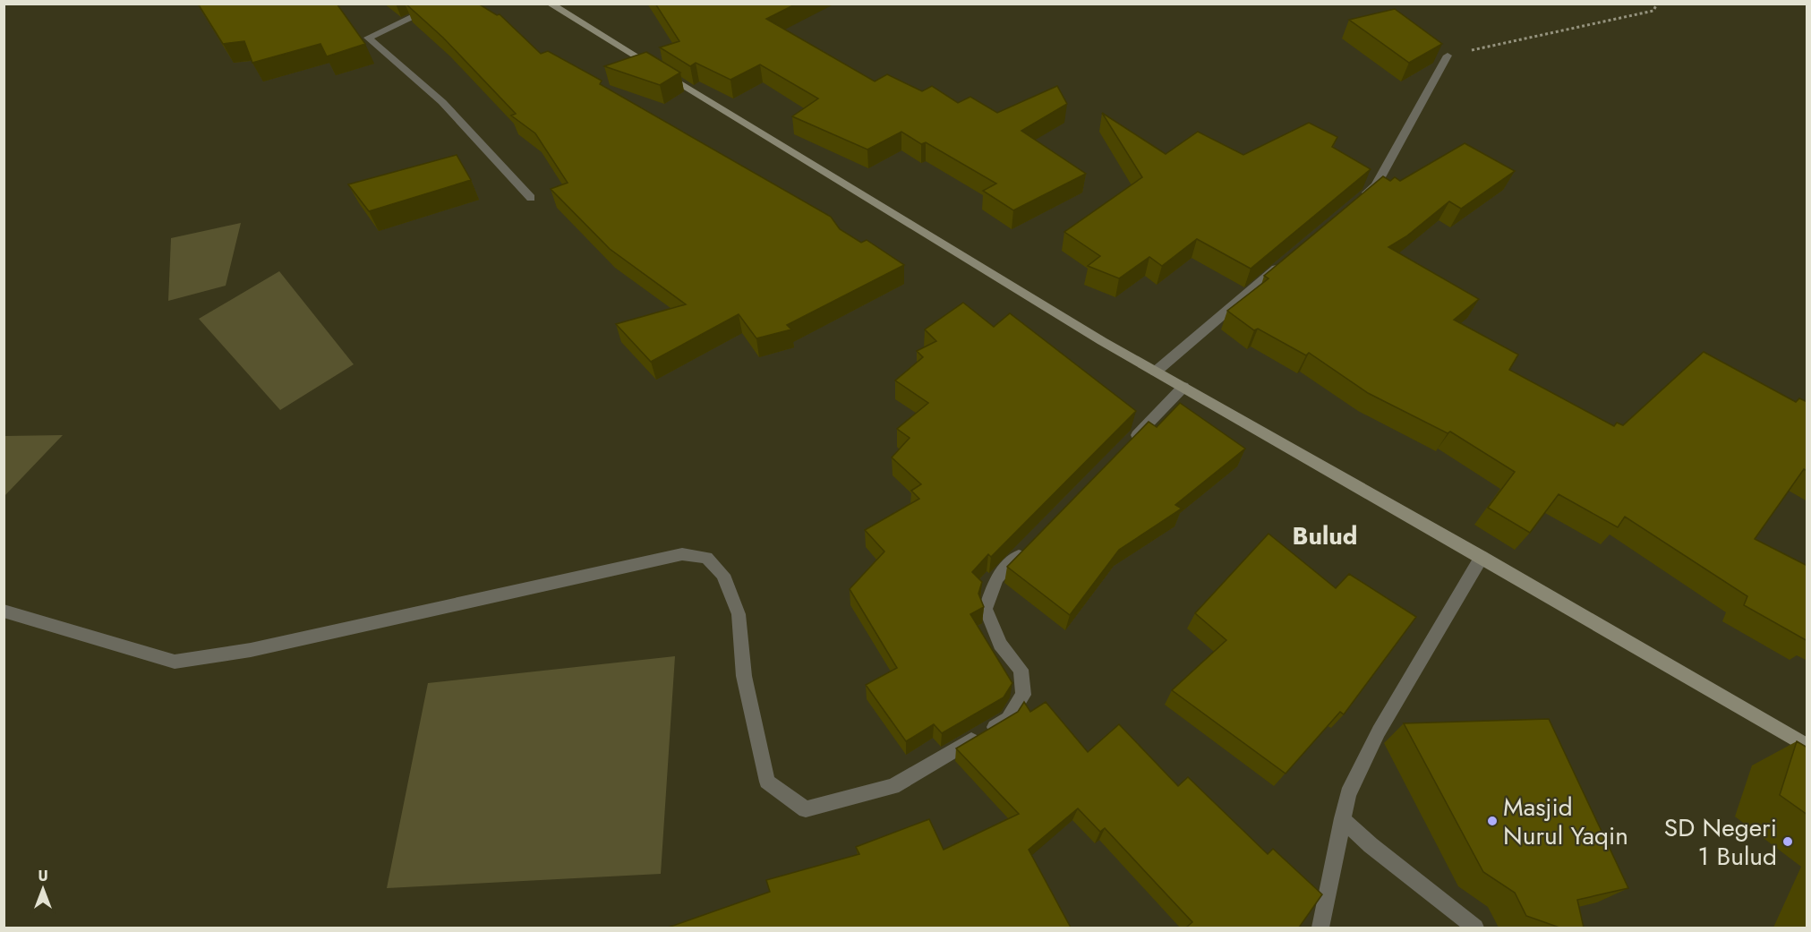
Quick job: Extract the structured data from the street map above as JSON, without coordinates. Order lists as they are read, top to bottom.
{
  "districts": ["Bulud"],
  "places": ["Masjid Nurul Yaqin", "SD Negeri 1 Bulud"],
  "north": "top"
}
